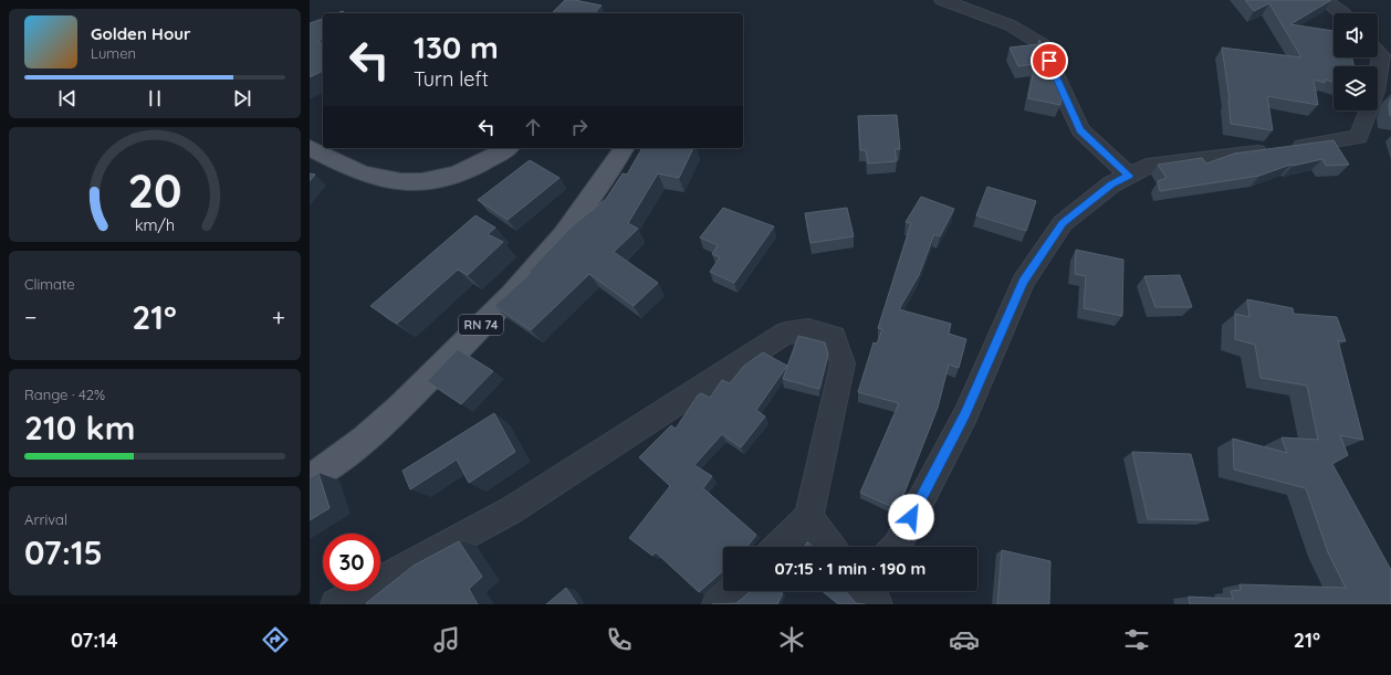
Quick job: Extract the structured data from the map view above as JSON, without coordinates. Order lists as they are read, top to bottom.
{
  "streets": {
    "main road": ["RN 74"]
  },
  "page": {
    "turn": ["130 m", "Turn left"],
    "song": ["Golden Hour", "Lumen"],
    "tile": [
      "Climate",
      ["Range · 42%", "210 km"],
      ["Arrival", "07:15"]
    ],
    "heat": ["−", "21°", "+"],
    "limit": "30",
    "trip": "07:15 · 1 min · 190 m",
    "tabs": ["07:14", "21°"],
    "gauge": ["20", "km/h"]
  }
}
